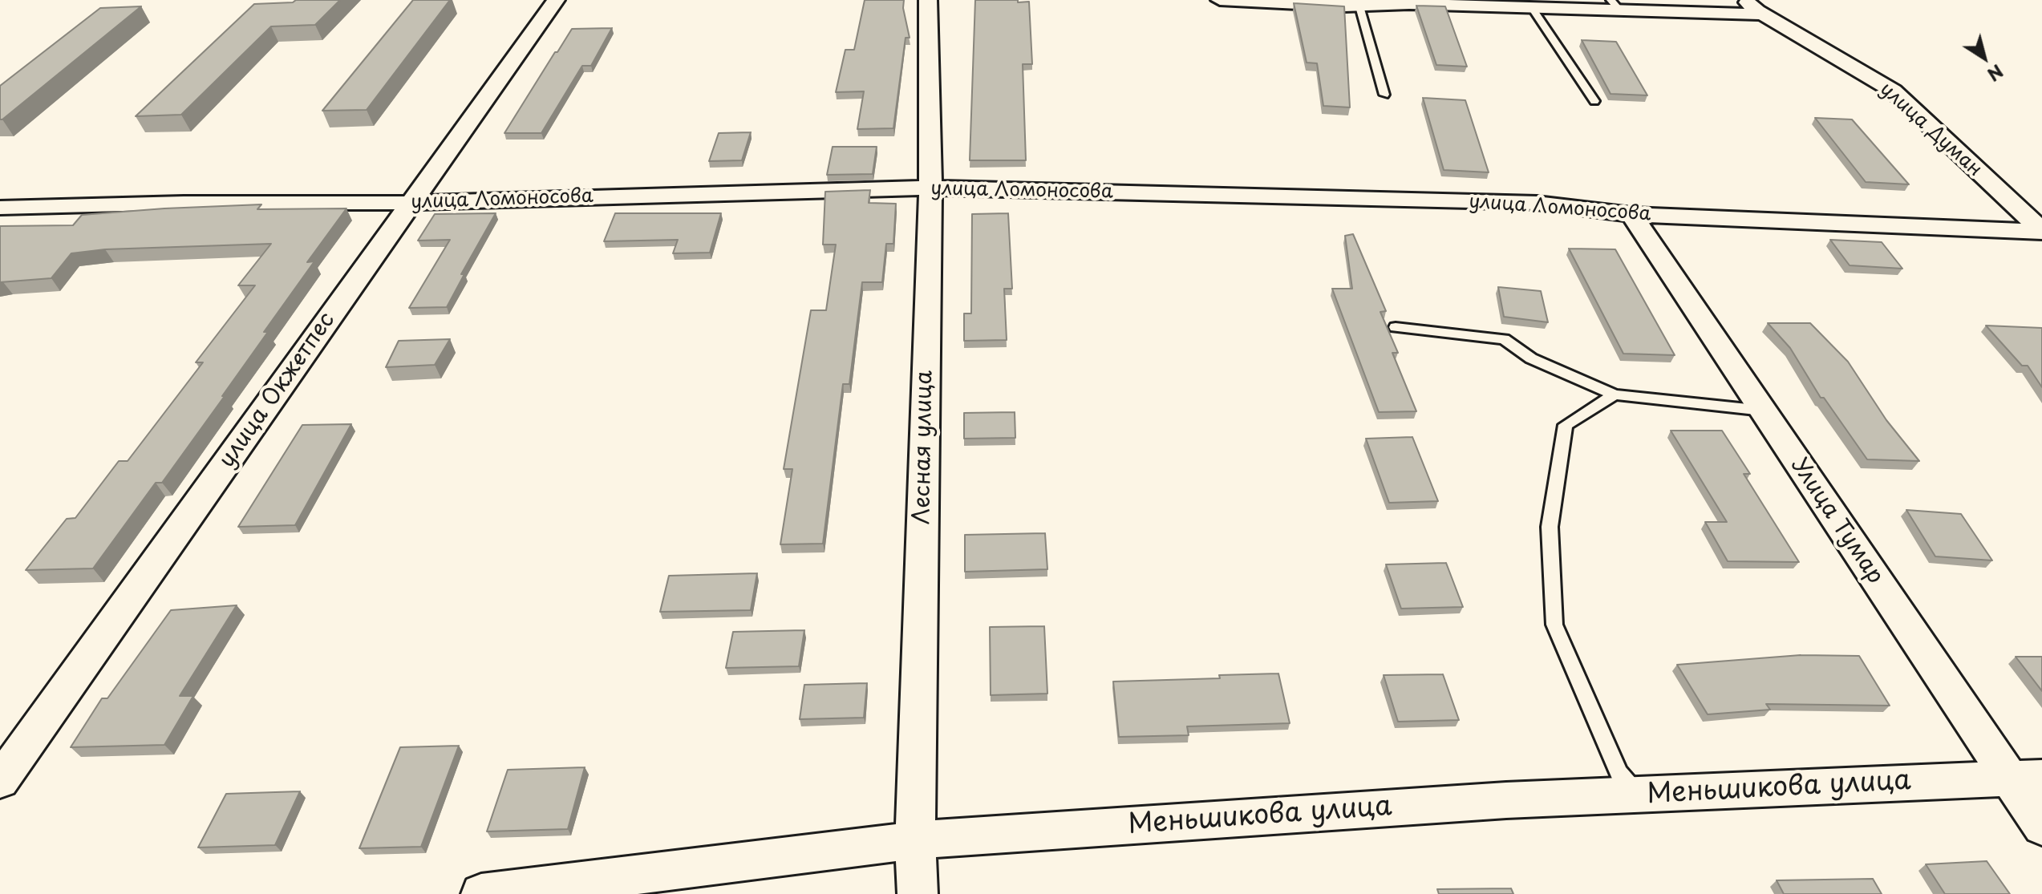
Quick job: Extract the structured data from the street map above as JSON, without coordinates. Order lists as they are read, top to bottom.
{
  "streets": {
    "street": [
      "улица Думан",
      "улица Ломоносова",
      "улица Окжетпес",
      "Лесная улица",
      "Улица Тумар",
      "Меньшикова улица"
    ]
  },
  "crossings": [
    ["улица Думан", "улица Ломоносова"],
    ["улица Ломоносова", "улица Окжетпес"],
    ["улица Ломоносова", "Лесная улица"],
    ["улица Ломоносова", "Улица Тумар"],
    ["Лесная улица", "Меньшикова улица"],
    ["Улица Тумар", "Меньшикова улица"]
  ],
  "north": "bottom right"
}
